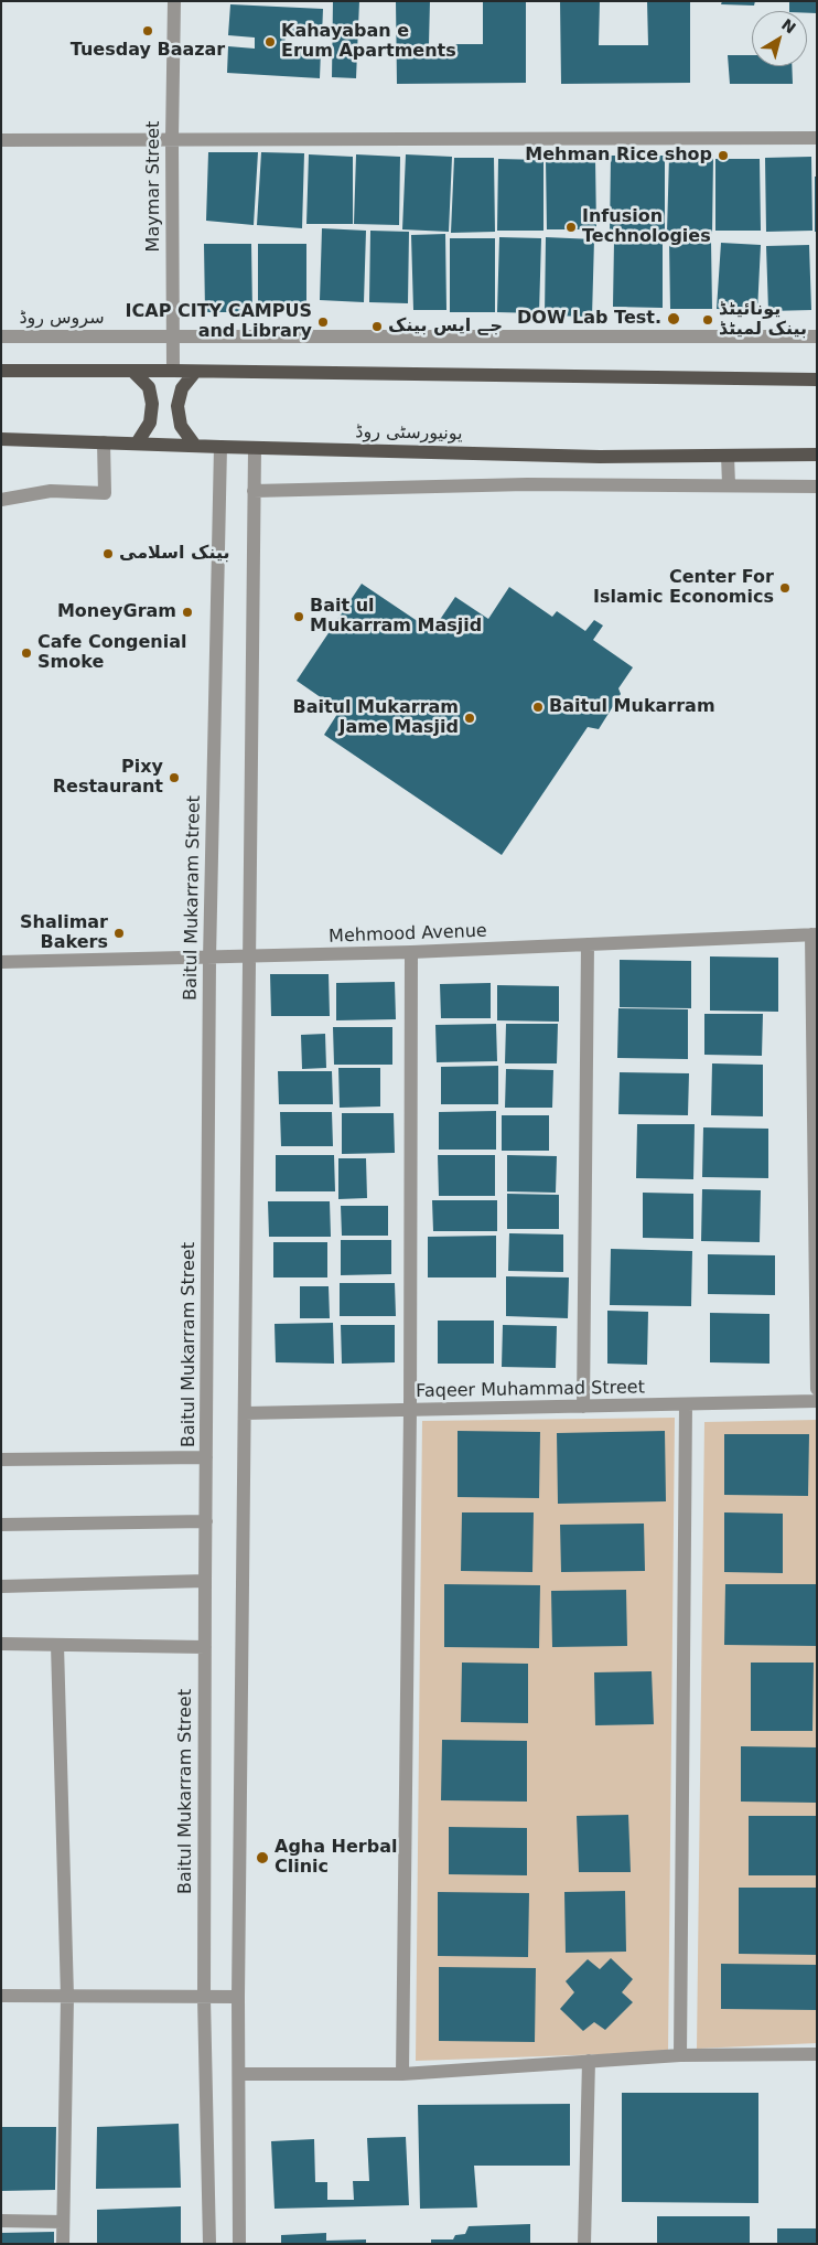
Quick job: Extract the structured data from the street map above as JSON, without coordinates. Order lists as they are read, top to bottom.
{
  "streets": {
    "main road": ["یونیورسٹی روڈ"],
    "street": [
      "Maymar Street",
      "سروس روڈ",
      "Baitul Mukarram Street",
      "Mehmood Avenue",
      "Faqeer Muhammad Street"
    ]
  },
  "crossings": [
    ["Maymar Street", "سروس روڈ"],
    ["یونیورسٹی روڈ", "Baitul Mukarram Street"],
    ["Baitul Mukarram Street", "Mehmood Avenue"]
  ],
  "places": [
    "Tuesday Baazar",
    "Kahayaban e Erum Apartments",
    "Mehman Rice shop",
    "Infusion Technologies",
    "DOW Lab Test.",
    "یونائیٹڈ بینک لمیٹڈ",
    "ICAP CITY CAMPUS and Library",
    "جے ایس بینک",
    "بینک اسلامی",
    "Center For Islamic Economics",
    "MoneyGram",
    "Bait ul Mukarram Masjid",
    "Cafe Congenial Smoke",
    "Baitul Mukarram",
    "Baitul Mukarram Jame Masjid",
    "Pixy Restaurant",
    "Shalimar Bakers",
    "Agha Herbal Clinic"
  ],
  "north": "top right"
}
